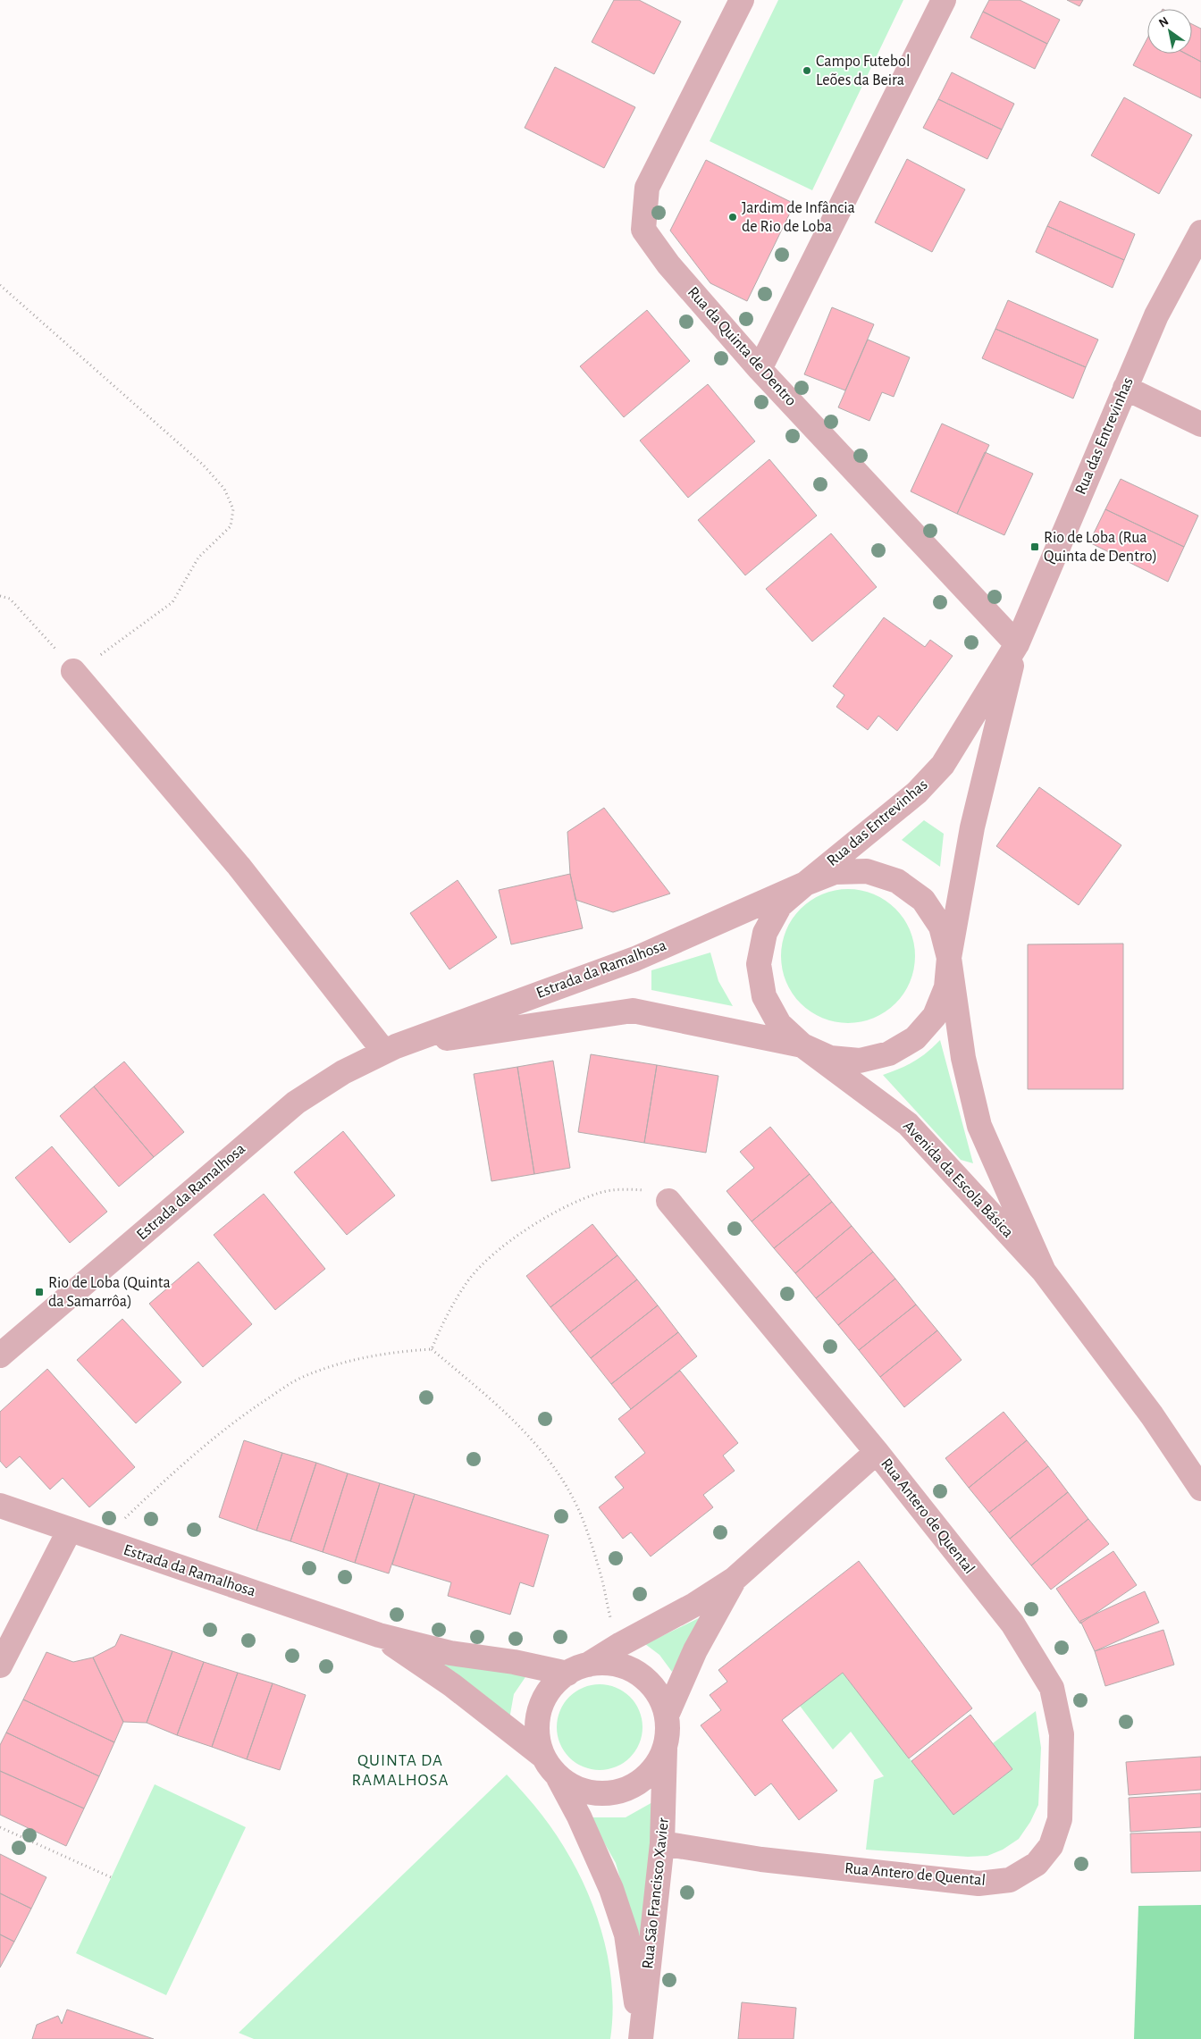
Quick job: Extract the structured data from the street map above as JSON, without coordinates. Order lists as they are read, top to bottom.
{
  "streets": {
    "street": [
      "Rua da Quinta de Dentro",
      "Rua das Entrevinhas",
      "Estrada da Ramalhosa",
      "Avenida da Escola Básica",
      "Rua Antero de Quental",
      "Rua São Francisco Xavier"
    ]
  },
  "crossings": [
    ["Rua da Quinta de Dentro", "Rua das Entrevinhas"],
    ["Rua das Entrevinhas", "Estrada da Ramalhosa"],
    ["Rua das Entrevinhas", "Avenida da Escola Básica"],
    ["Estrada da Ramalhosa", "Avenida da Escola Básica"],
    ["Rua Antero de Quental", "Rua São Francisco Xavier"]
  ],
  "districts": ["QUINTA DA RAMALHOSA"],
  "places": {
    "other": ["Campo Futebol Leões da Beira", "Jardim de Infância de Rio de Loba"],
    "transit": ["Rio de Loba (Rua Quinta de Dentro)", "Rio de Loba (Quinta da Samarrôa)"]
  },
  "north": "top left"
}
